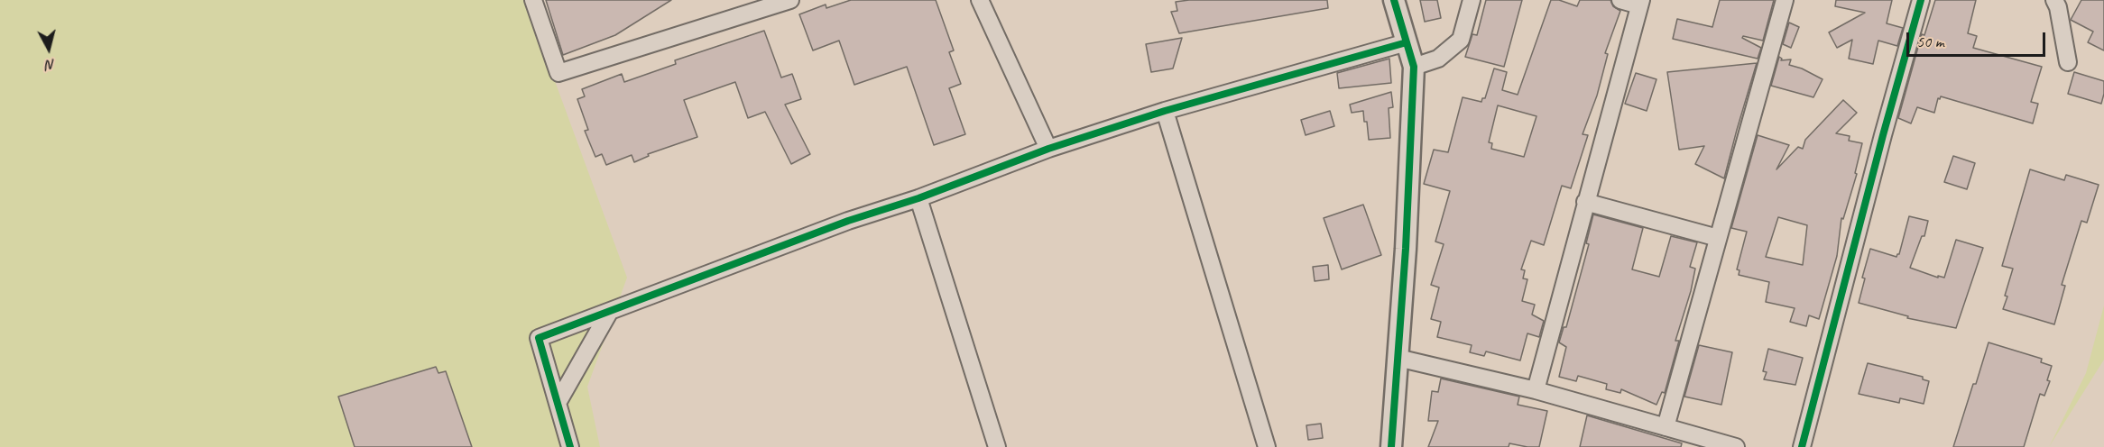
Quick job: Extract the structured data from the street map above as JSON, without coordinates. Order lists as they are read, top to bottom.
{
  "scale_bar": "50 m",
  "north": "bottom"
}
